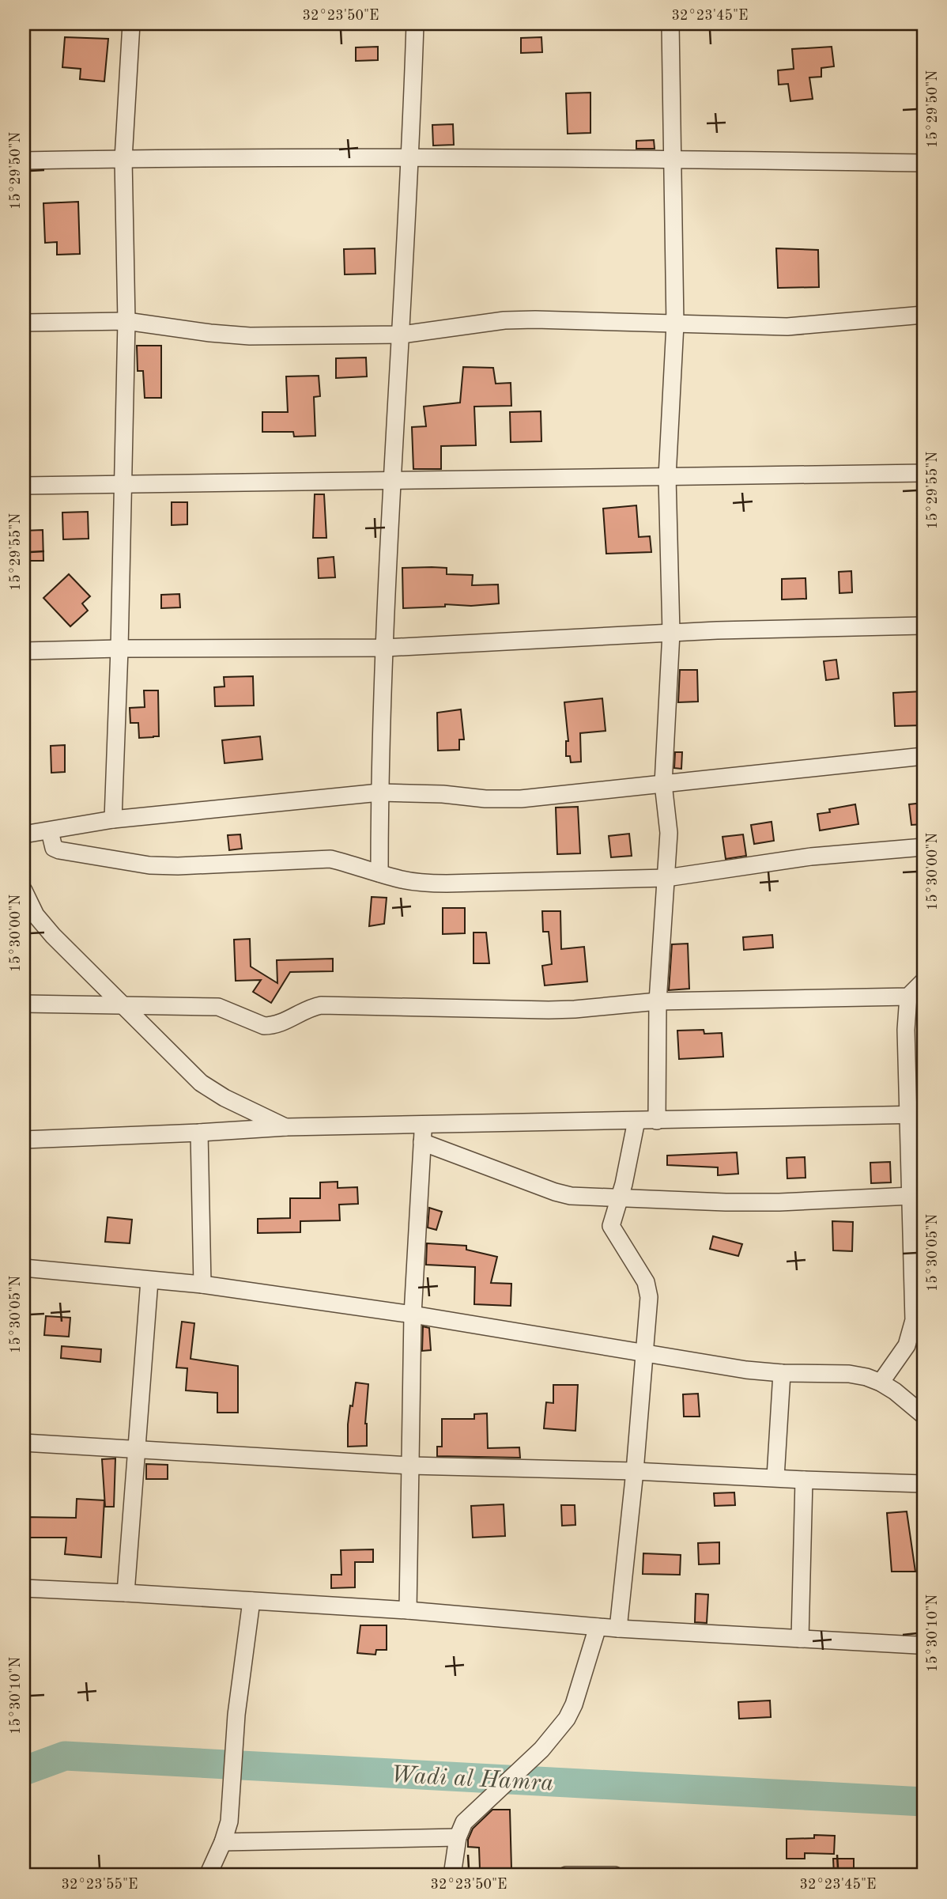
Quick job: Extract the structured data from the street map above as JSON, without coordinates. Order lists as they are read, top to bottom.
{
  "water": ["Wadi al Hamra"],
  "coordinates": [
    "32°23'50\"E",
    "32°23'45\"E",
    "15°29'50\"N",
    "15°29'55\"N",
    "15°30'00\"N",
    "15°30'05\"N",
    "15°30'10\"N",
    "32°23'55\"E"
  ]
}
